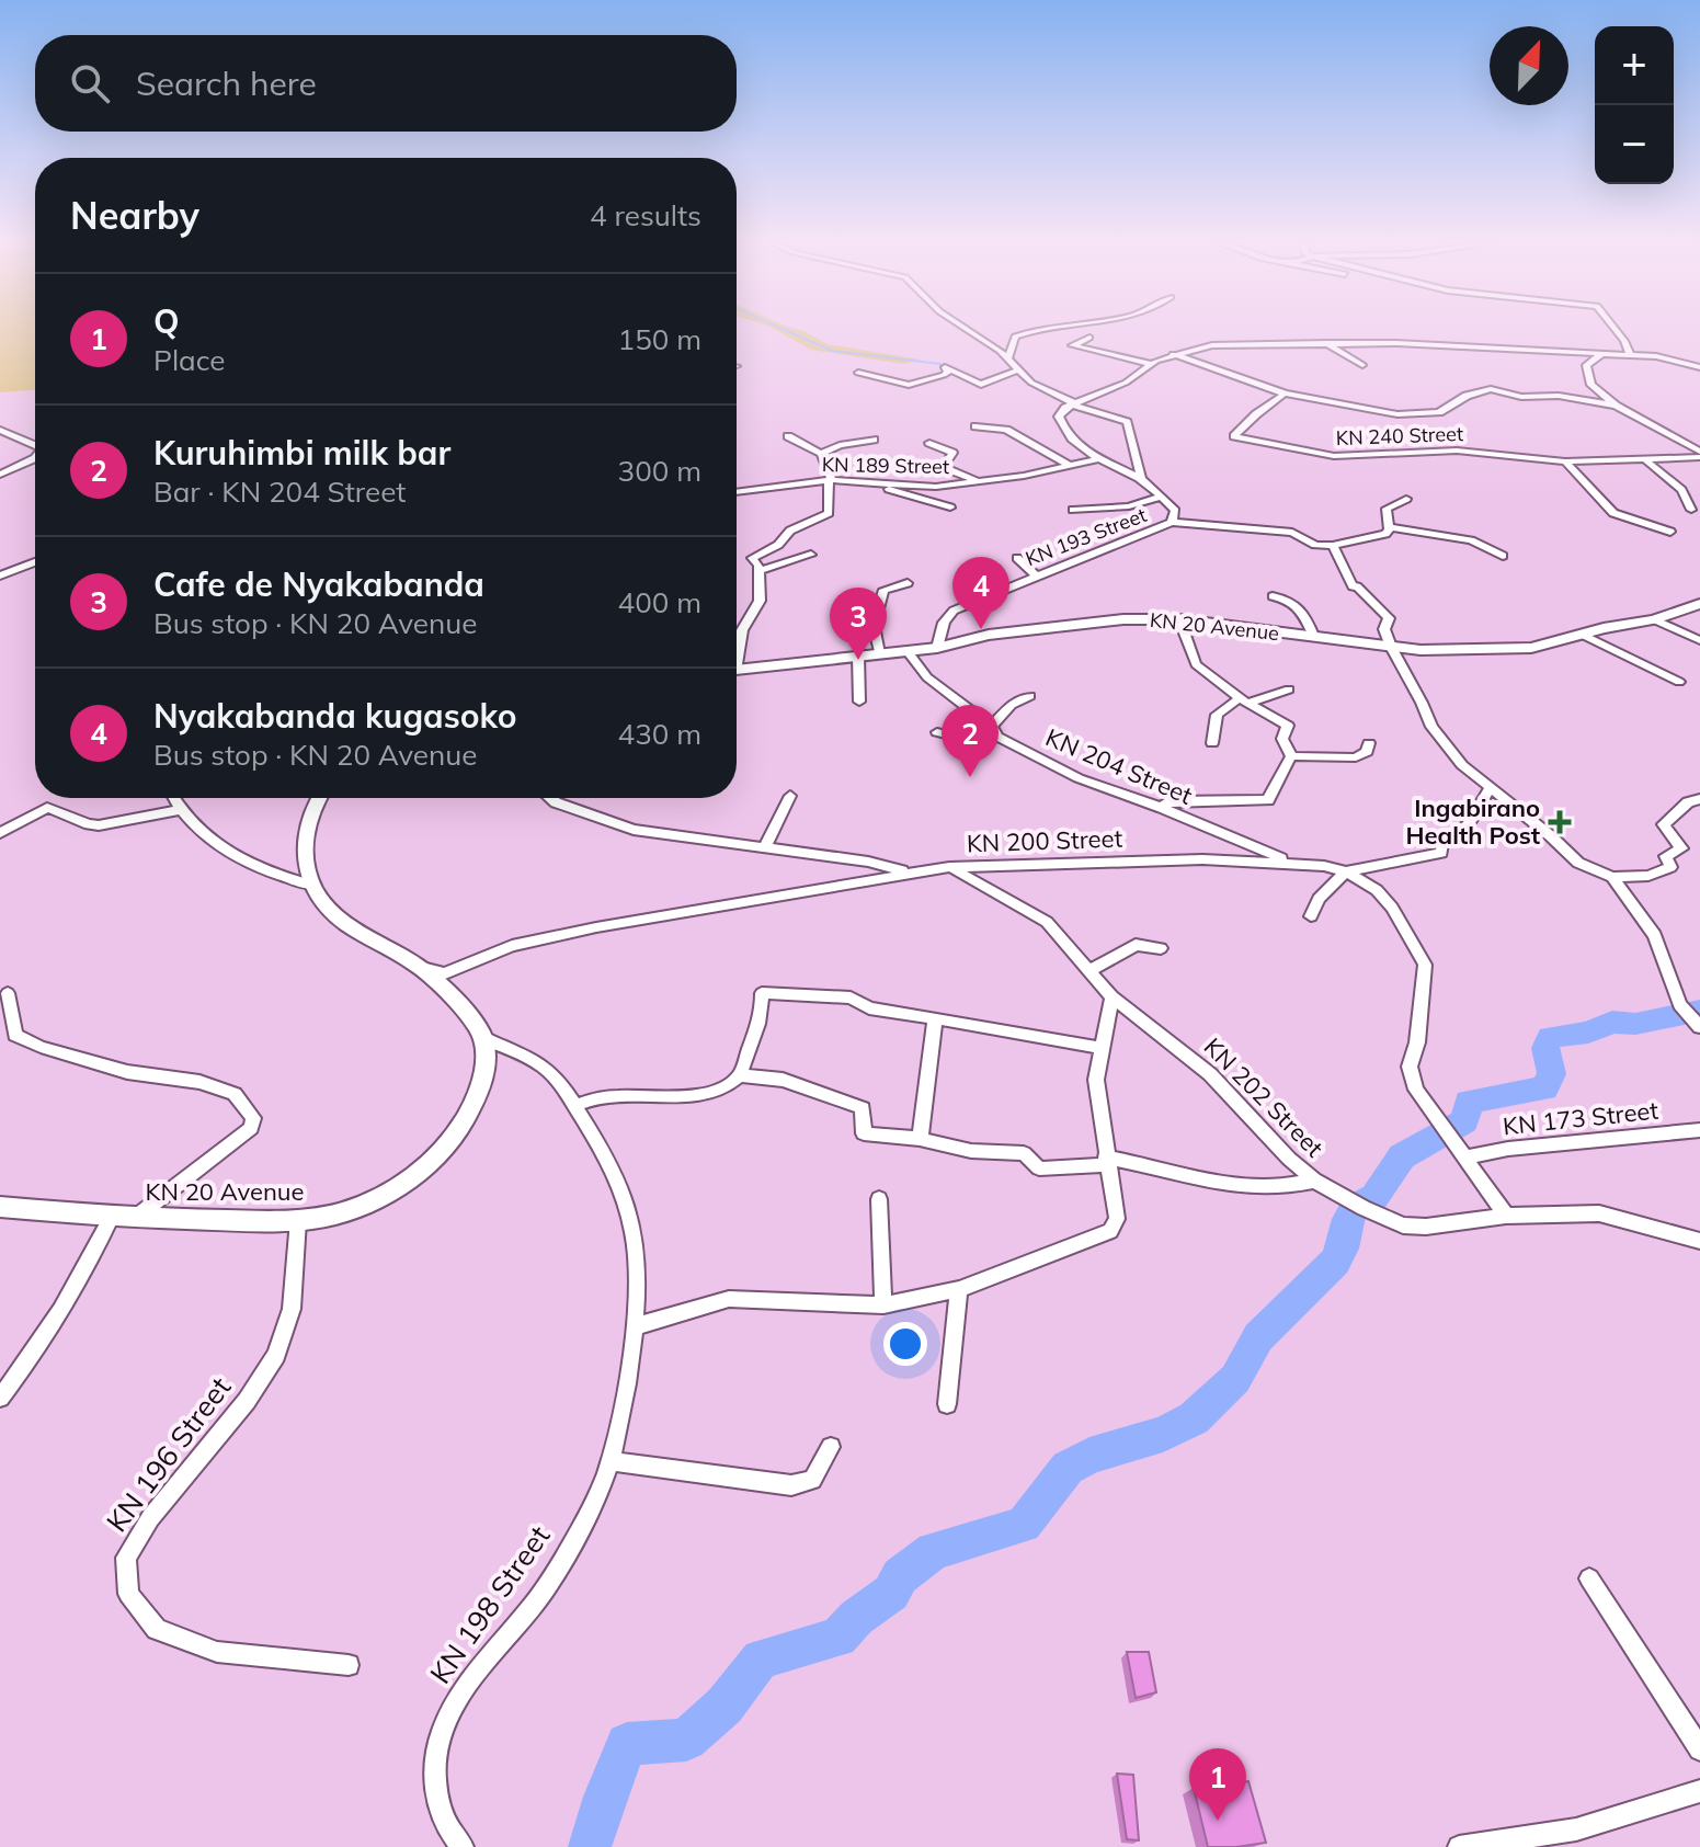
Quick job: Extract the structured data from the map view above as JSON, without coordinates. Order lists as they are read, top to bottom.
{
  "streets": {
    "main road": ["KN 20 Avenue"],
    "street": [
      "KN 240 Street",
      "KN 189 Street",
      "KN 193 Street",
      "KN 204 Street",
      "KN 200 Street",
      "KN 202 Street",
      "KN 173 Street",
      "KN 196 Street",
      "KN 198 Street"
    ]
  },
  "crossings": [
    ["KN 189 Street", "KN 193 Street"],
    ["KN 193 Street", "KN 20 Avenue"],
    ["KN 20 Avenue", "KN 204 Street"],
    ["KN 20 Avenue", "KN 196 Street"],
    ["KN 20 Avenue", "KN 198 Street"],
    ["KN 204 Street", "KN 200 Street"],
    ["KN 200 Street", "KN 202 Street"],
    ["KN 200 Street", "KN 173 Street"]
  ],
  "places": {
    "health": ["Ingabirano Health Post"]
  },
  "north": "top right",
  "page": {
    "map_buttons": ["+", "−"],
    "search": "Search here",
    "heading": ["Nearby", "4 results"],
    "list": [
      {
        "mark": "1",
        "name": "Q",
        "note": "Place",
        "value": "150 m"
      },
      {
        "mark": "2",
        "name": "Kuruhimbi milk bar",
        "note": "Bar · KN 204 Street",
        "value": "300 m"
      },
      {
        "mark": "3",
        "name": "Cafe de Nyakabanda",
        "note": "Bus stop · KN 20 Avenue",
        "value": "400 m"
      },
      {
        "mark": "4",
        "name": "Nyakabanda kugasoko",
        "note": "Bus stop · KN 20 Avenue",
        "value": "430 m"
      }
    ],
    "pins": [
      "4",
      "3",
      "2",
      "1"
    ]
  }
}
